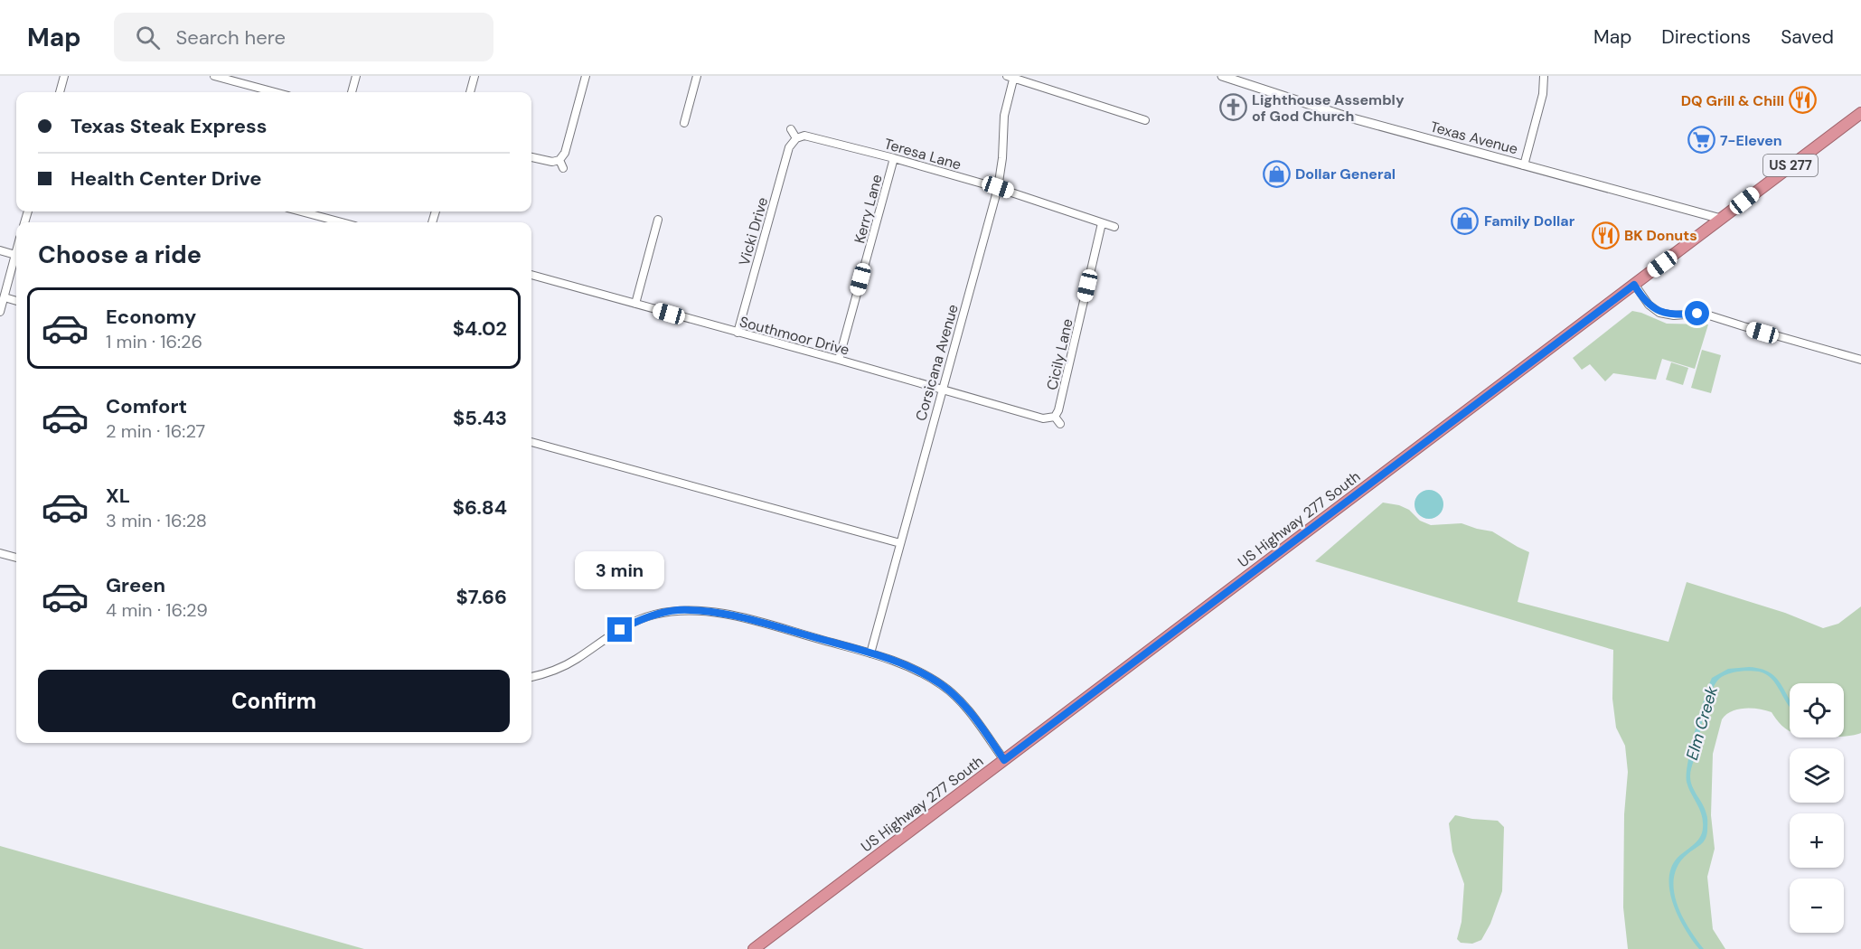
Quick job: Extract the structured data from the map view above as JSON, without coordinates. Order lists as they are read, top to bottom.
{
  "streets": {
    "highway": ["US 277", "US Highway 277 South"],
    "street": [
      "Texas Avenue",
      "Teresa Lane",
      "Kerry Lane",
      "Vicki Drive",
      "Southmoor Drive",
      "Cicily Lane",
      "Corsicana Avenue"
    ]
  },
  "crossings": [
    ["Texas Avenue", "US Highway 277 South"],
    ["Teresa Lane", "Kerry Lane"],
    ["Teresa Lane", "Vicki Drive"],
    ["Teresa Lane", "Cicily Lane"],
    ["Teresa Lane", "Corsicana Avenue"],
    ["Kerry Lane", "Southmoor Drive"],
    ["Vicki Drive", "Southmoor Drive"],
    ["Southmoor Drive", "Cicily Lane"],
    ["Southmoor Drive", "Corsicana Avenue"]
  ],
  "water": ["Elm Creek"],
  "places": {
    "restaurant": ["DQ Grill & Chill", "BK Donuts"],
    "church": ["Lighthouse Assembly of God Church"],
    "supermarket": ["7-Eleven"],
    "shop": ["Dollar General", "Family Dollar"]
  },
  "page": {
    "header": "Map",
    "search": "Search here",
    "nav": ["Map", "Directions", "Saved"],
    "banner": ["Texas Steak Express", "Health Center Drive"],
    "heading": "Choose a ride",
    "list": [
      {
        "name": "Economy",
        "note": "1 min · 16:26",
        "value": "$4.02"
      },
      {
        "name": "Comfort",
        "note": "2 min · 16:27",
        "value": "$5.43"
      },
      {
        "name": "XL",
        "note": "3 min · 16:28",
        "value": "$6.84"
      },
      {
        "name": "Green",
        "note": "4 min · 16:29",
        "value": "$7.66"
      }
    ],
    "bubble": "3 min",
    "buttons": "Confirm",
    "map_buttons": ["+", "−"]
  }
}
